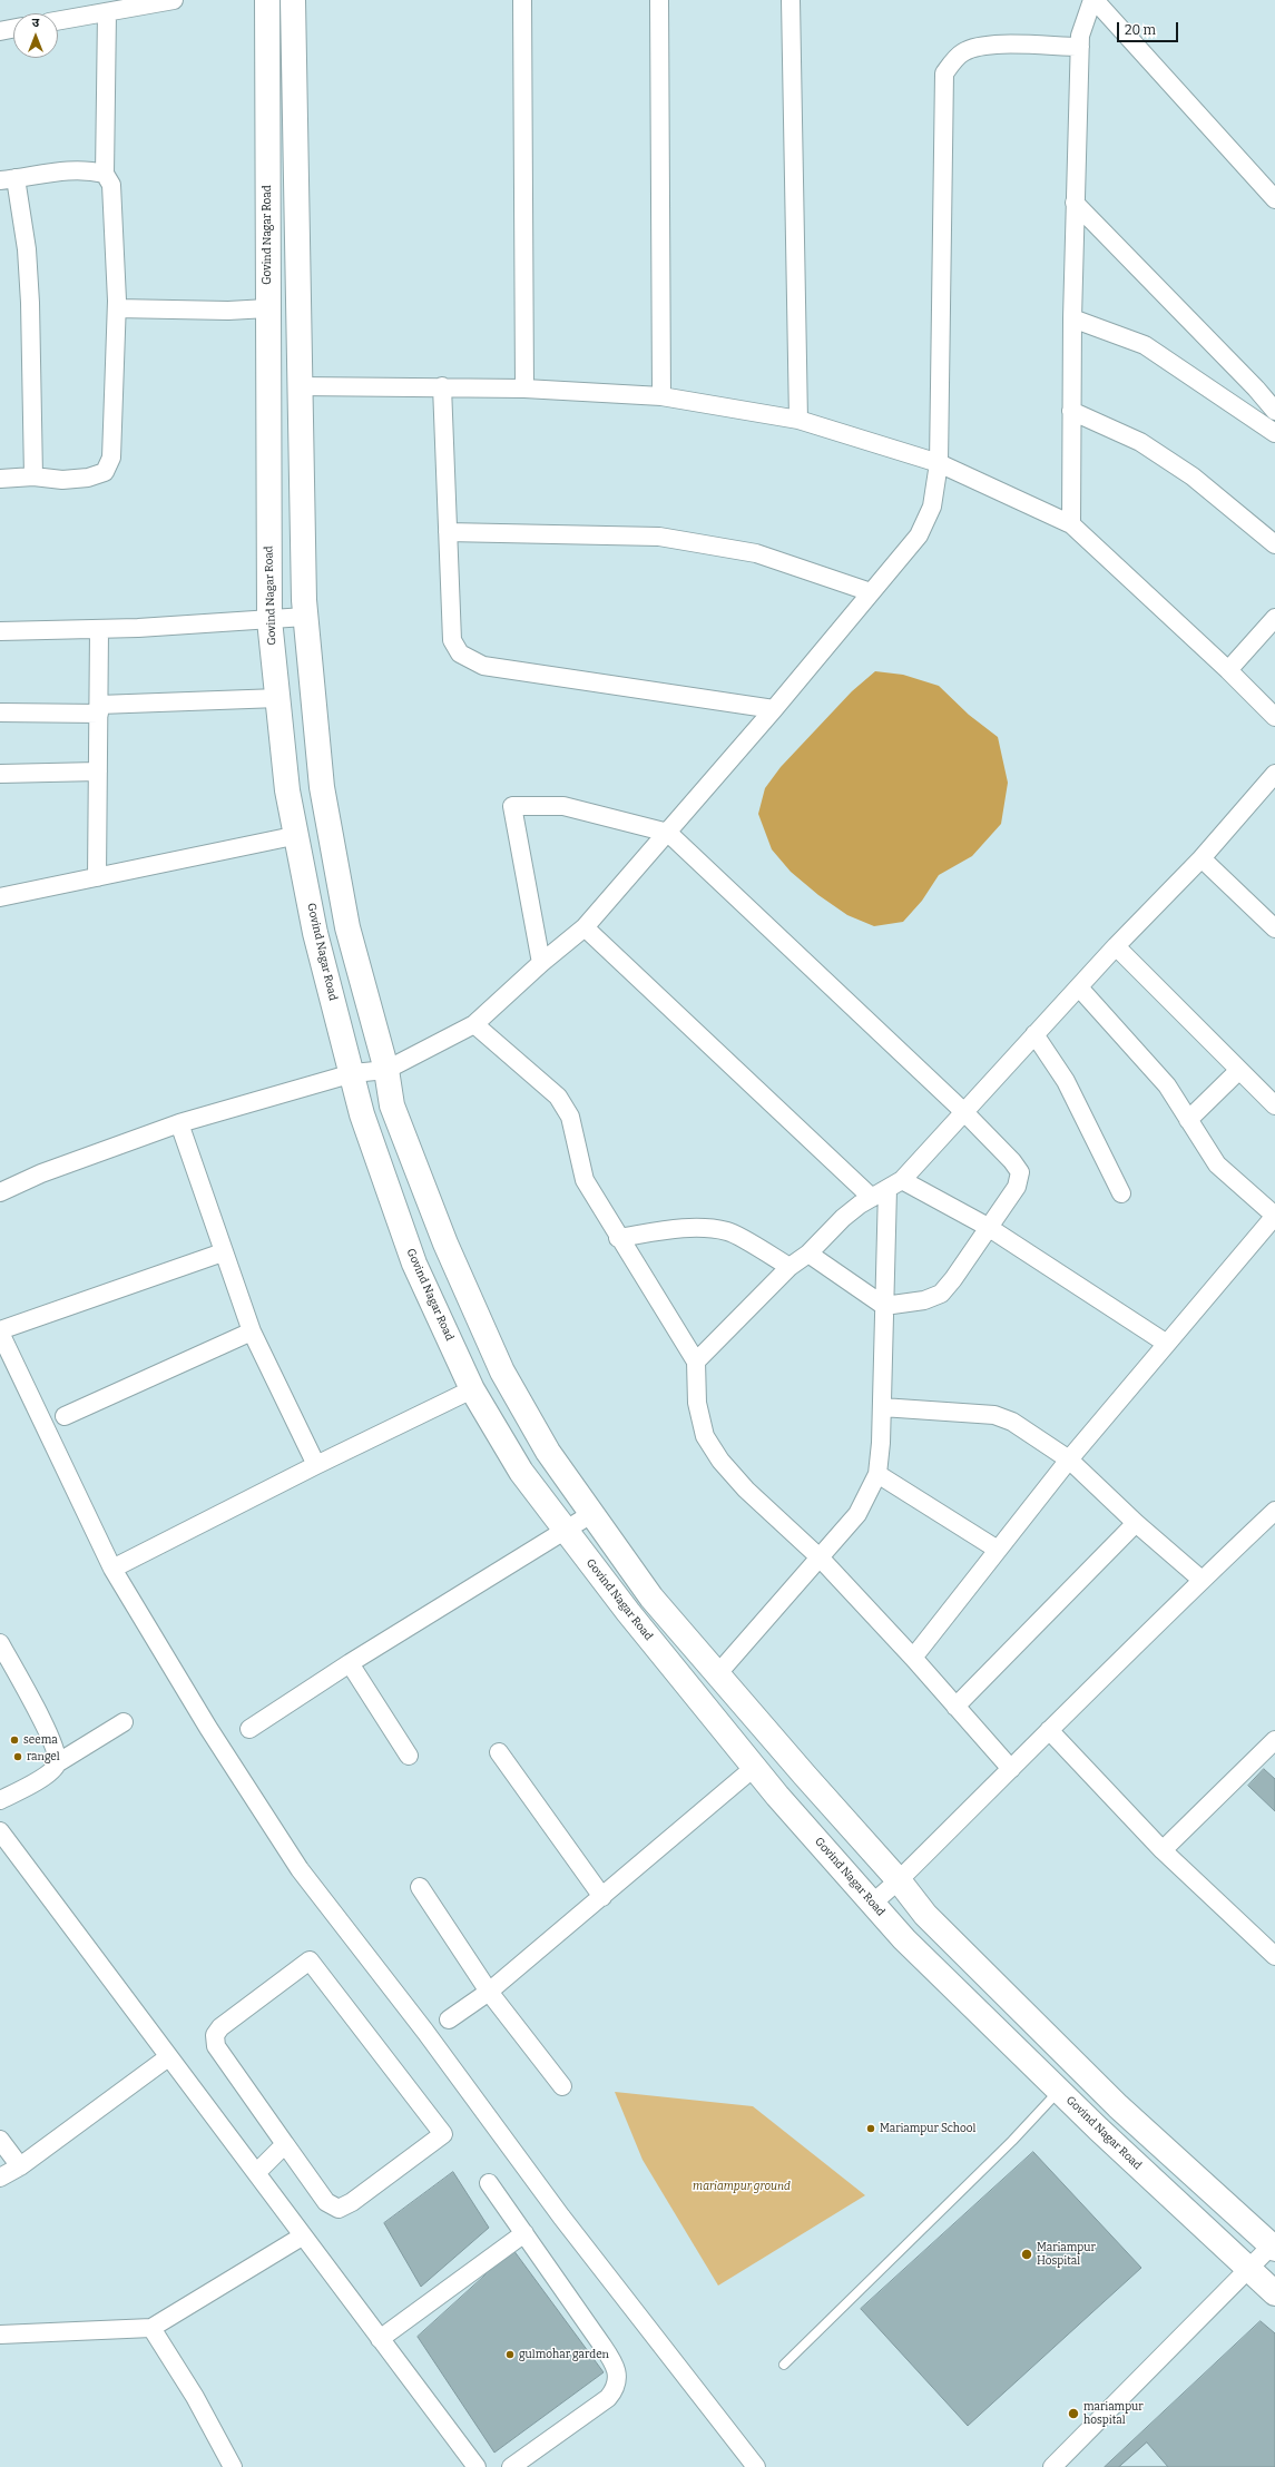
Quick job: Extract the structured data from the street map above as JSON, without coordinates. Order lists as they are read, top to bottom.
{
  "streets": {
    "main road": ["Govind Nagar Road"]
  },
  "parks": ["mariampur ground"],
  "places": [
    "seema",
    "rangel",
    "Mariampur School",
    "Mariampur Hospital",
    "gulmohar garden",
    "mariampur hospital"
  ],
  "scale_bar": "20 m",
  "north": "top"
}
